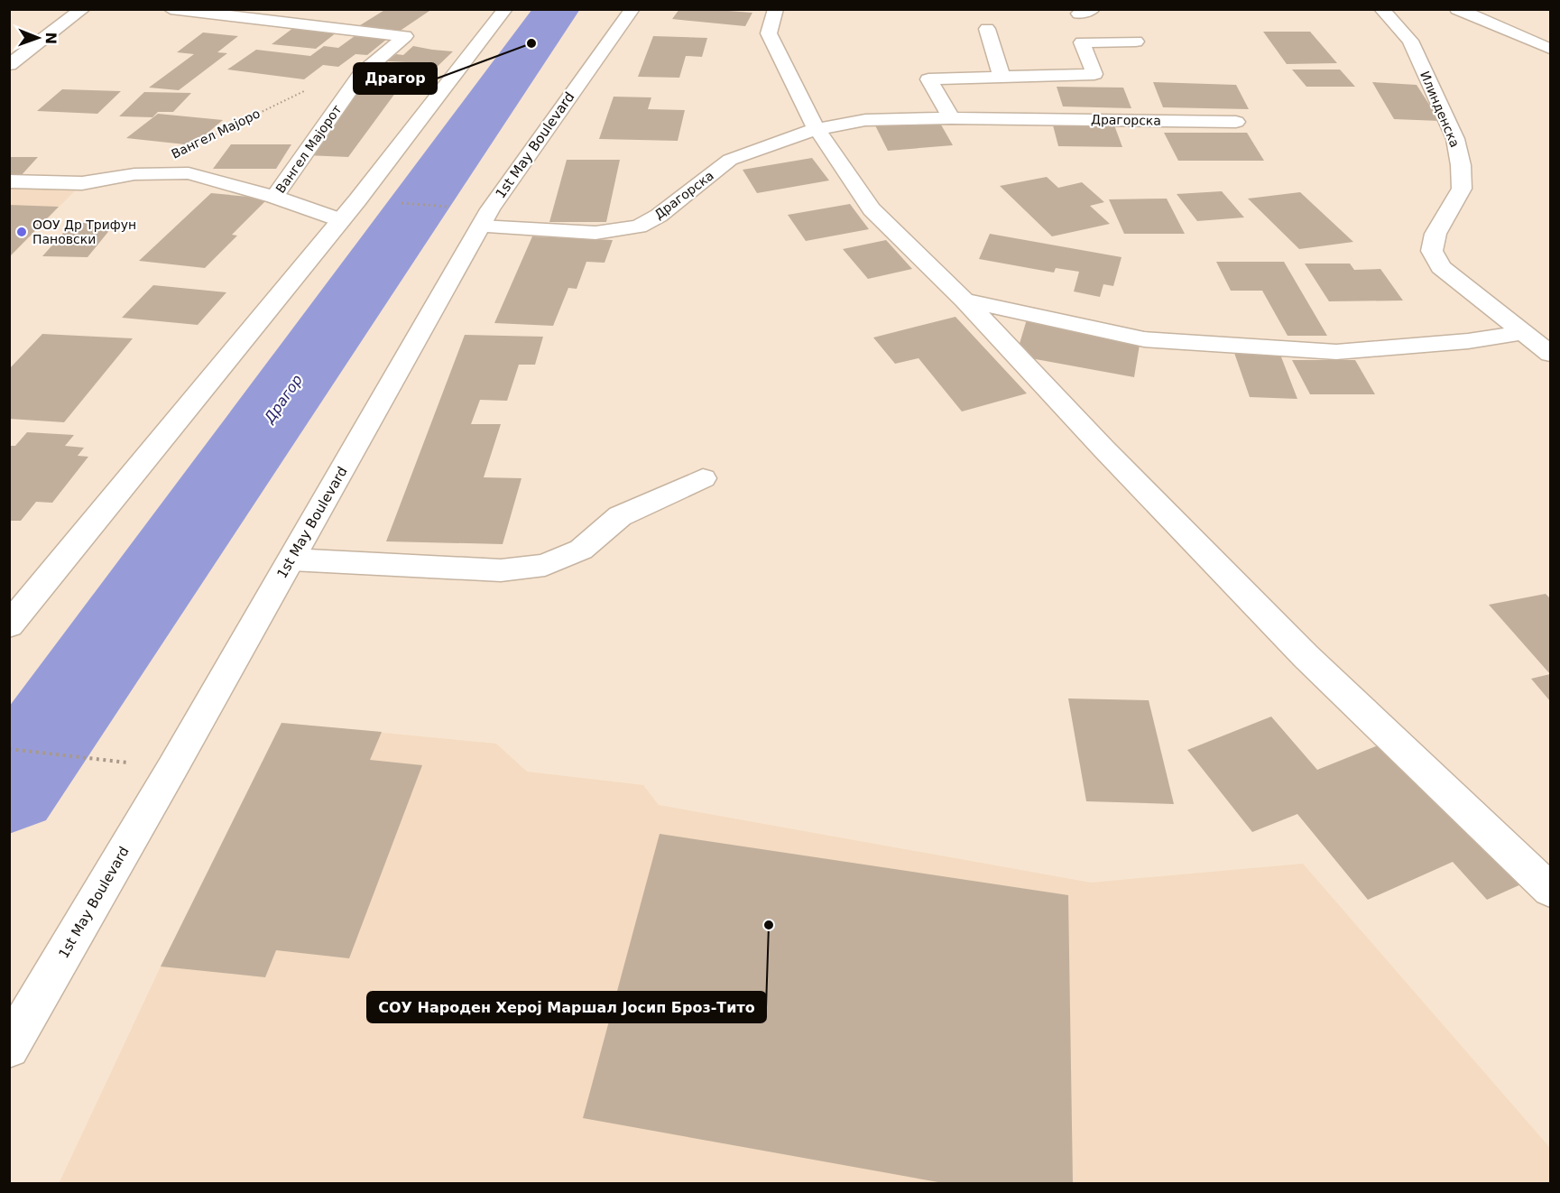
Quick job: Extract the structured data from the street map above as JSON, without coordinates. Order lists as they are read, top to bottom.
{
  "streets": {
    "street": [
      "Илинденска",
      "Драгорска",
      "1st May Boulevard",
      "Вангел Маjорот"
    ],
    "path": ["Вангел Мајоро"]
  },
  "crossings": [
    ["Драгорска", "1st May Boulevard"],
    ["Вангел Мајоро", "Вангел Маjорот"]
  ],
  "water": ["Драгор"],
  "places": ["Драгор", "ООУ Др Трифун Пановски", "СОУ Народен Херој Маршал Јосип Броз-Тито"],
  "north": "right"
}
